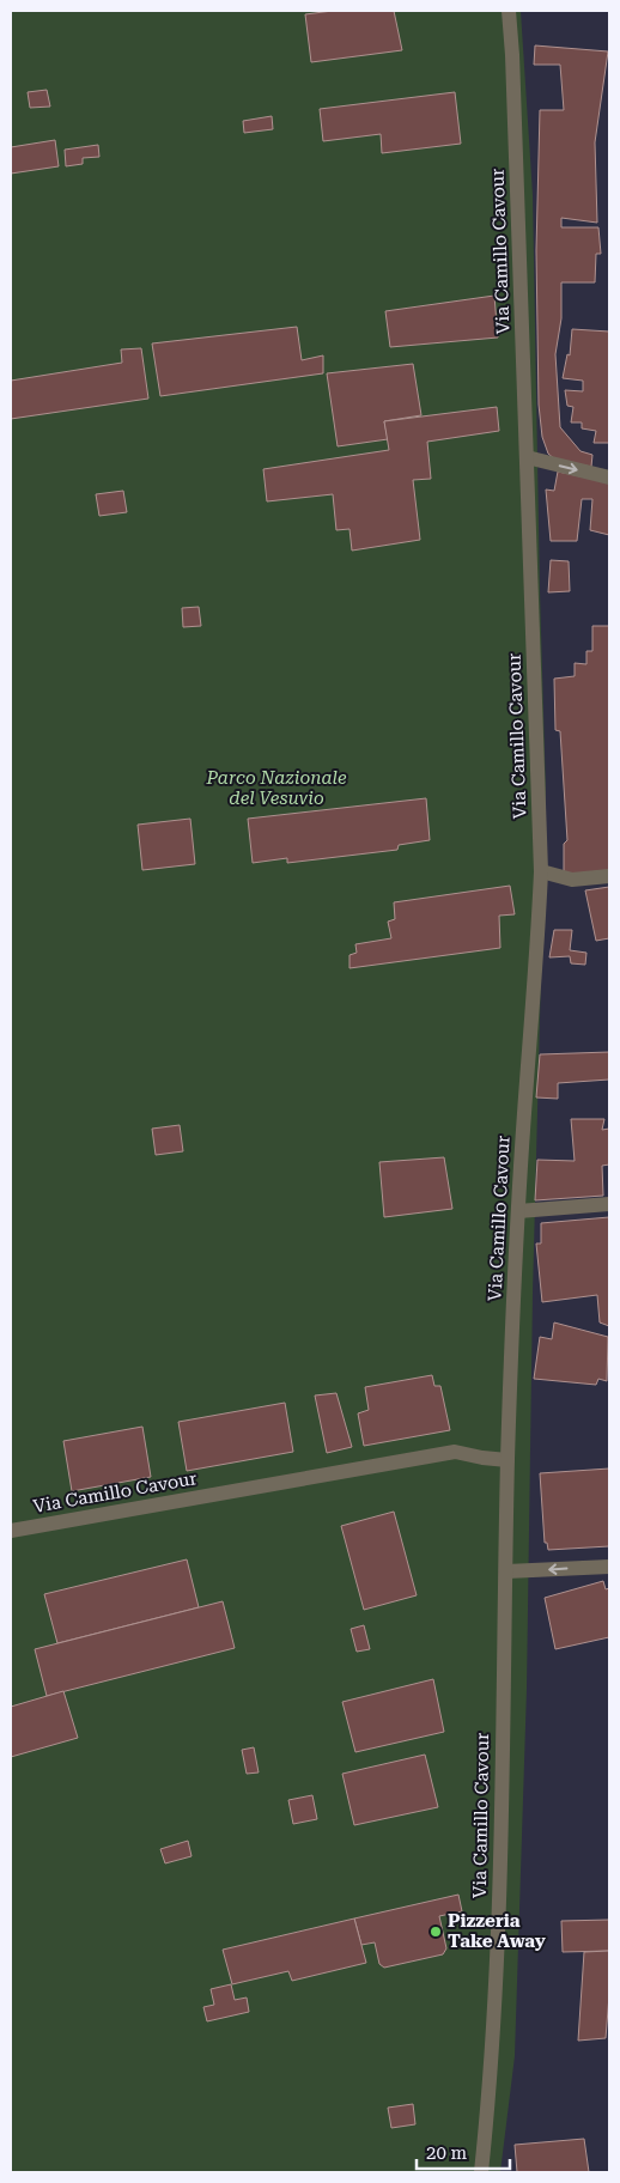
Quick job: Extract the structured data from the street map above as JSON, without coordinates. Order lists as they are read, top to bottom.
{
  "streets": {
    "street": ["Via Camillo Cavour"]
  },
  "parks": ["Parco Nazionale del Vesuvio"],
  "places": ["Pizzeria Take Away"],
  "scale_bar": "20 m"
}
